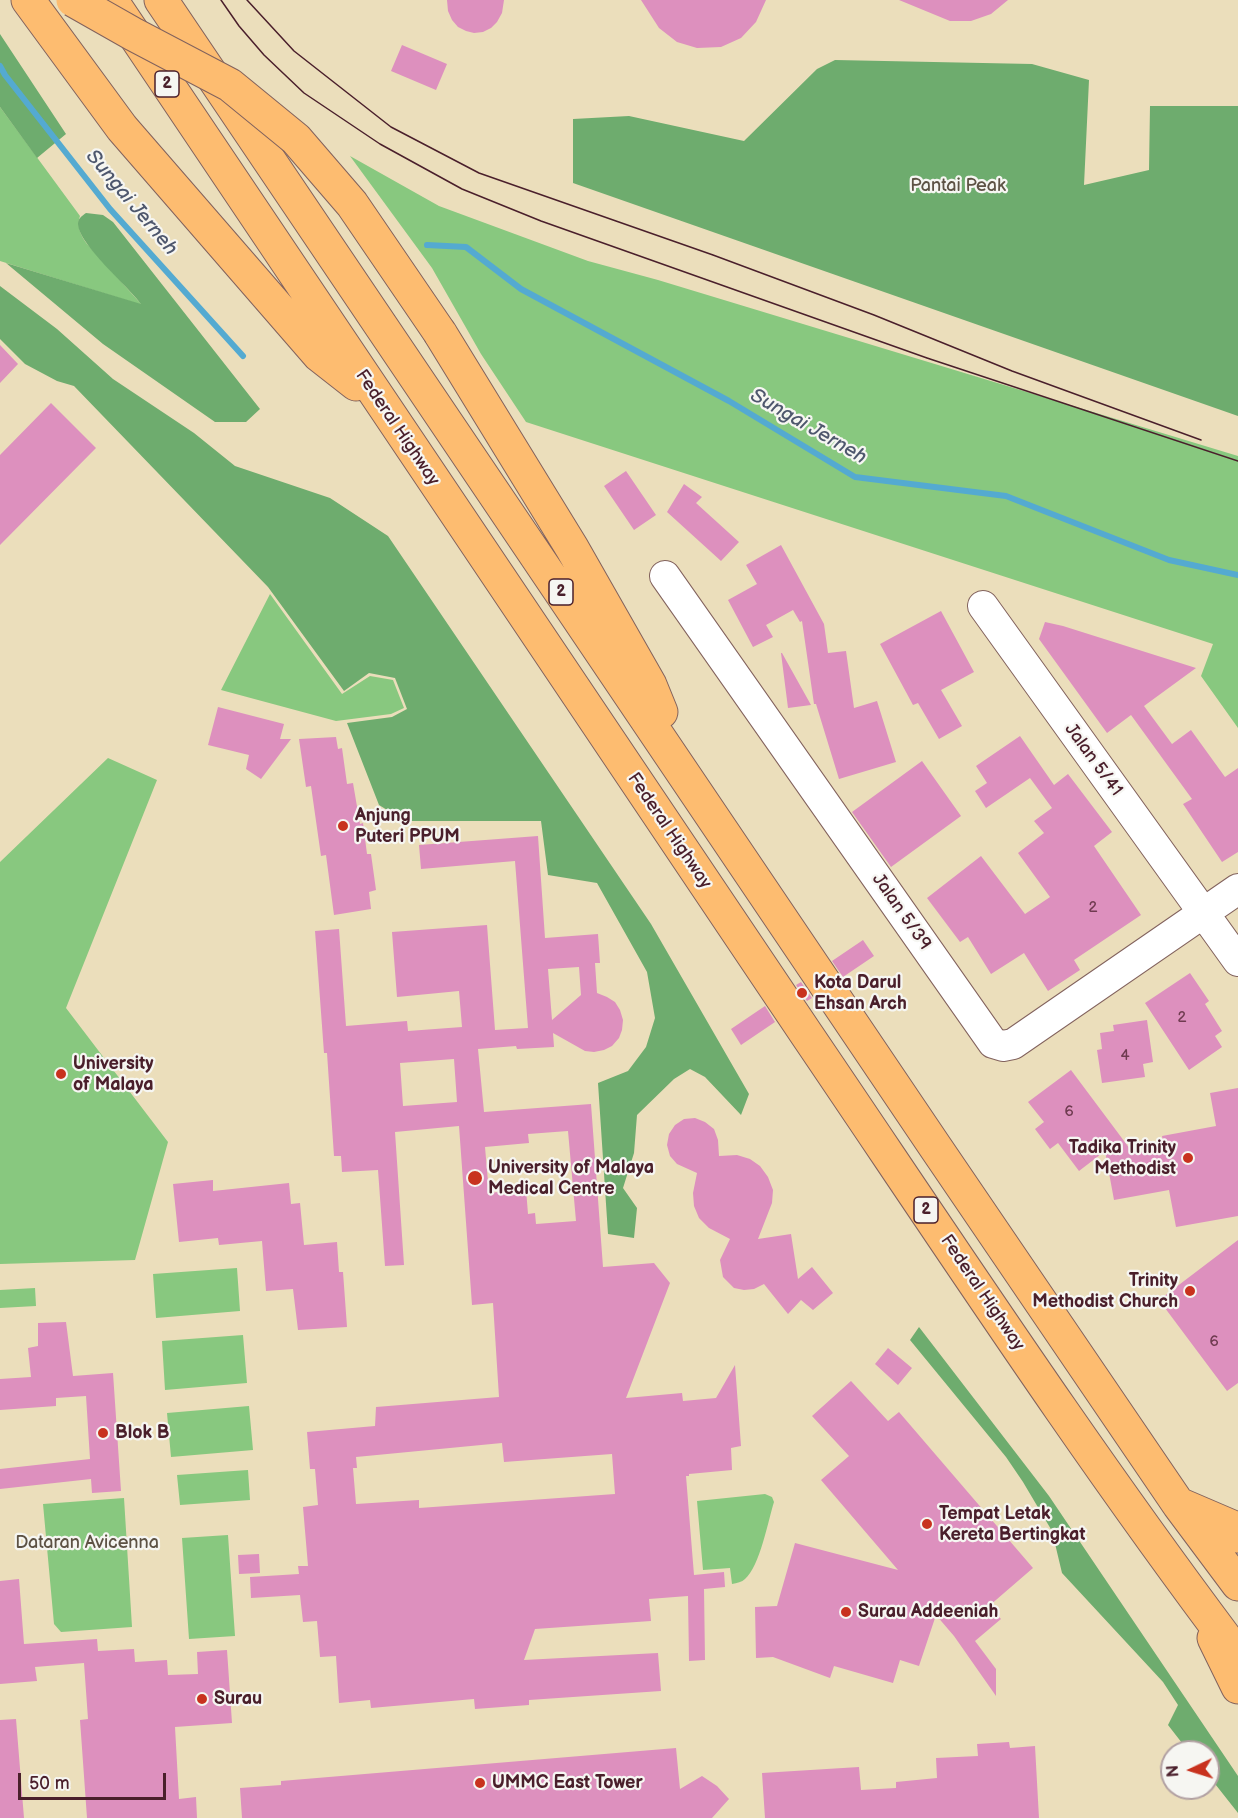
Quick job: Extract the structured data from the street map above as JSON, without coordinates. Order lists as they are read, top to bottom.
{
  "streets": {
    "highway": ["2", "Federal Highway"],
    "street": ["Jalan 5/41", "Jalan 5/39"]
  },
  "crossings": [
    ["Jalan 5/41", "Jalan 5/39"]
  ],
  "water": ["Sungai Jerneh"],
  "parks": ["Pantai Peak", "Dataran Avicenna"],
  "places": [
    "Anjung Puteri PPUM",
    "Kota Darul Ehsan Arch",
    "University of Malaya",
    "Tadika Trinity Methodist",
    "University of Malaya Medical Centre",
    "Trinity Methodist Church",
    "Blok B",
    "Tempat Letak Kereta Bertingkat",
    "Surau Addeeniah",
    "Surau",
    "UMMC East Tower"
  ],
  "house_numbers": [
    "2",
    "2",
    "4",
    "6",
    "6"
  ],
  "scale_bar": "50 m",
  "north": "left"
}
